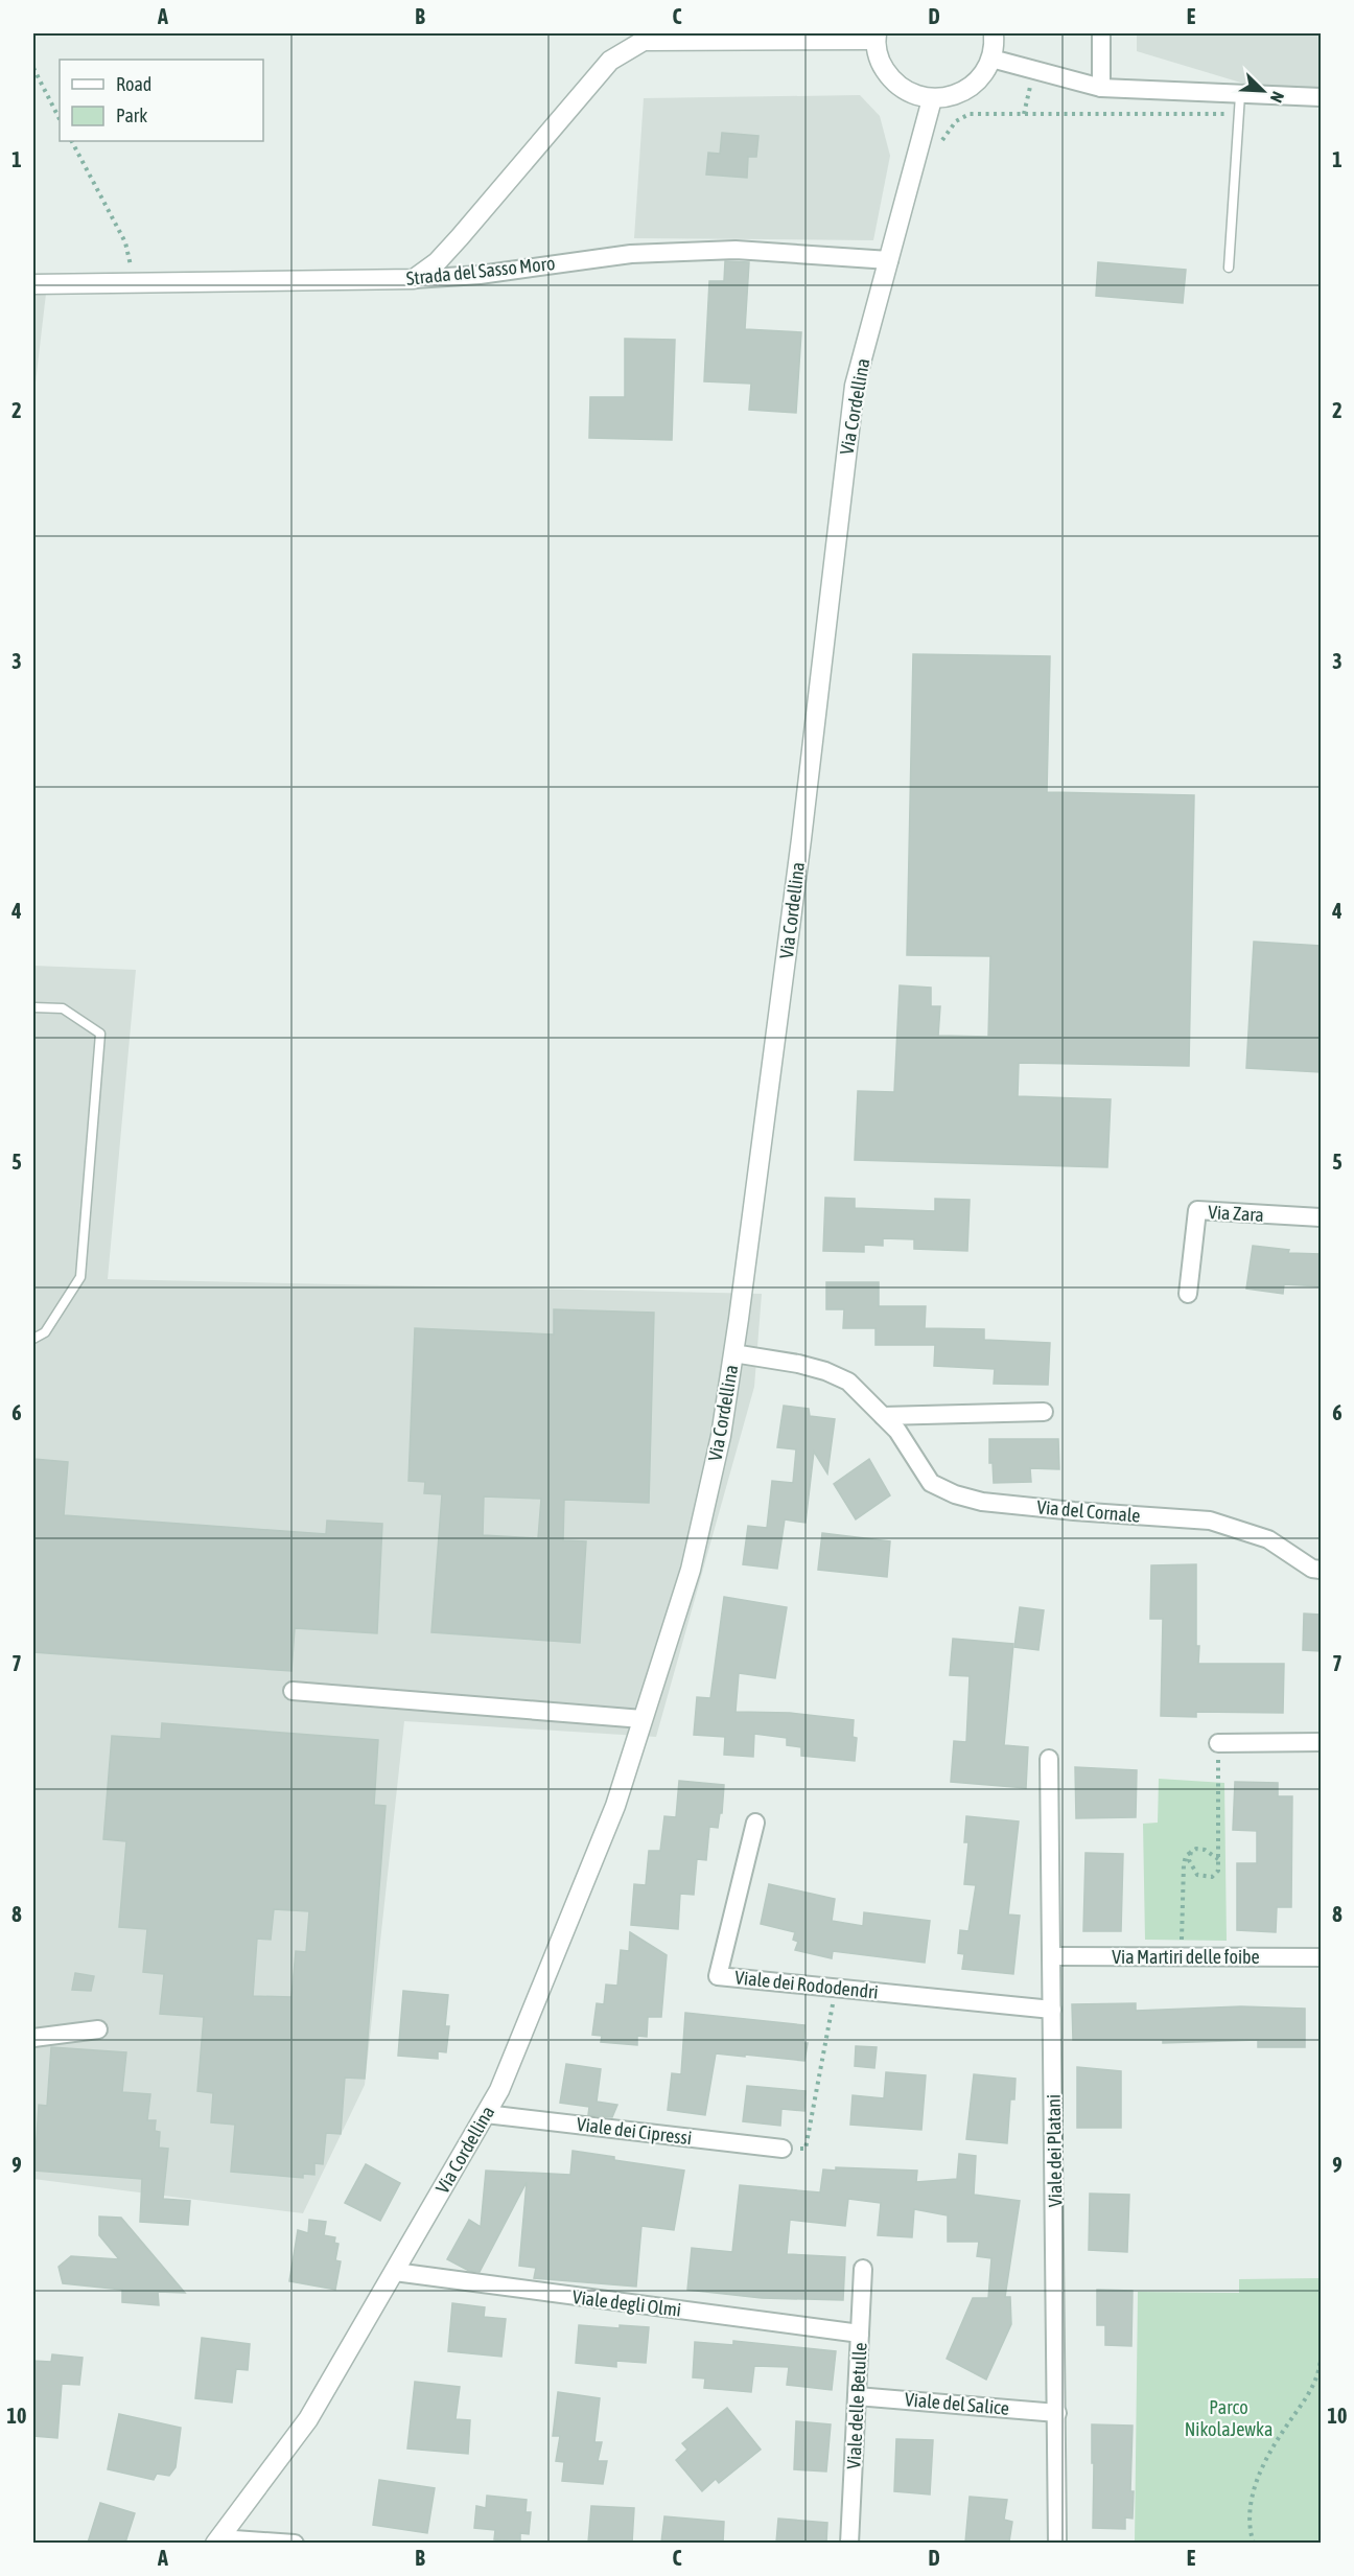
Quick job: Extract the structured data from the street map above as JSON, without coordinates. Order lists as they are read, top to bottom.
{
  "streets": {
    "street": [
      "Strada del Sasso Moro",
      "Via Cordellina",
      "Via Zara",
      "Via del Cornale",
      "Via Martiri delle foibe",
      "Viale dei Rododendri",
      "Viale dei Cipressi",
      "Viale dei Platani",
      "Viale degli Olmi",
      "Viale del Salice",
      "Viale delle Betulle"
    ]
  },
  "crossings": [
    ["Strada del Sasso Moro", "Via Cordellina"],
    ["Via Cordellina", "Via del Cornale"],
    ["Via Cordellina", "Viale dei Cipressi"],
    ["Via Cordellina", "Viale degli Olmi"],
    ["Via Martiri delle foibe", "Viale dei Platani"],
    ["Viale dei Rododendri", "Viale dei Platani"],
    ["Viale dei Platani", "Viale del Salice"],
    ["Viale degli Olmi", "Viale delle Betulle"],
    ["Viale del Salice", "Viale delle Betulle"]
  ],
  "parks": ["Parco NikolaJewka"],
  "legend": ["Road", "Park"],
  "north": "bottom right",
  "grid": {
    "columns": [
      "A",
      "B",
      "C",
      "D",
      "E"
    ],
    "rows": [
      "1",
      "2",
      "3",
      "4",
      "5",
      "6",
      "7",
      "8",
      "9",
      "10"
    ]
  }
}
